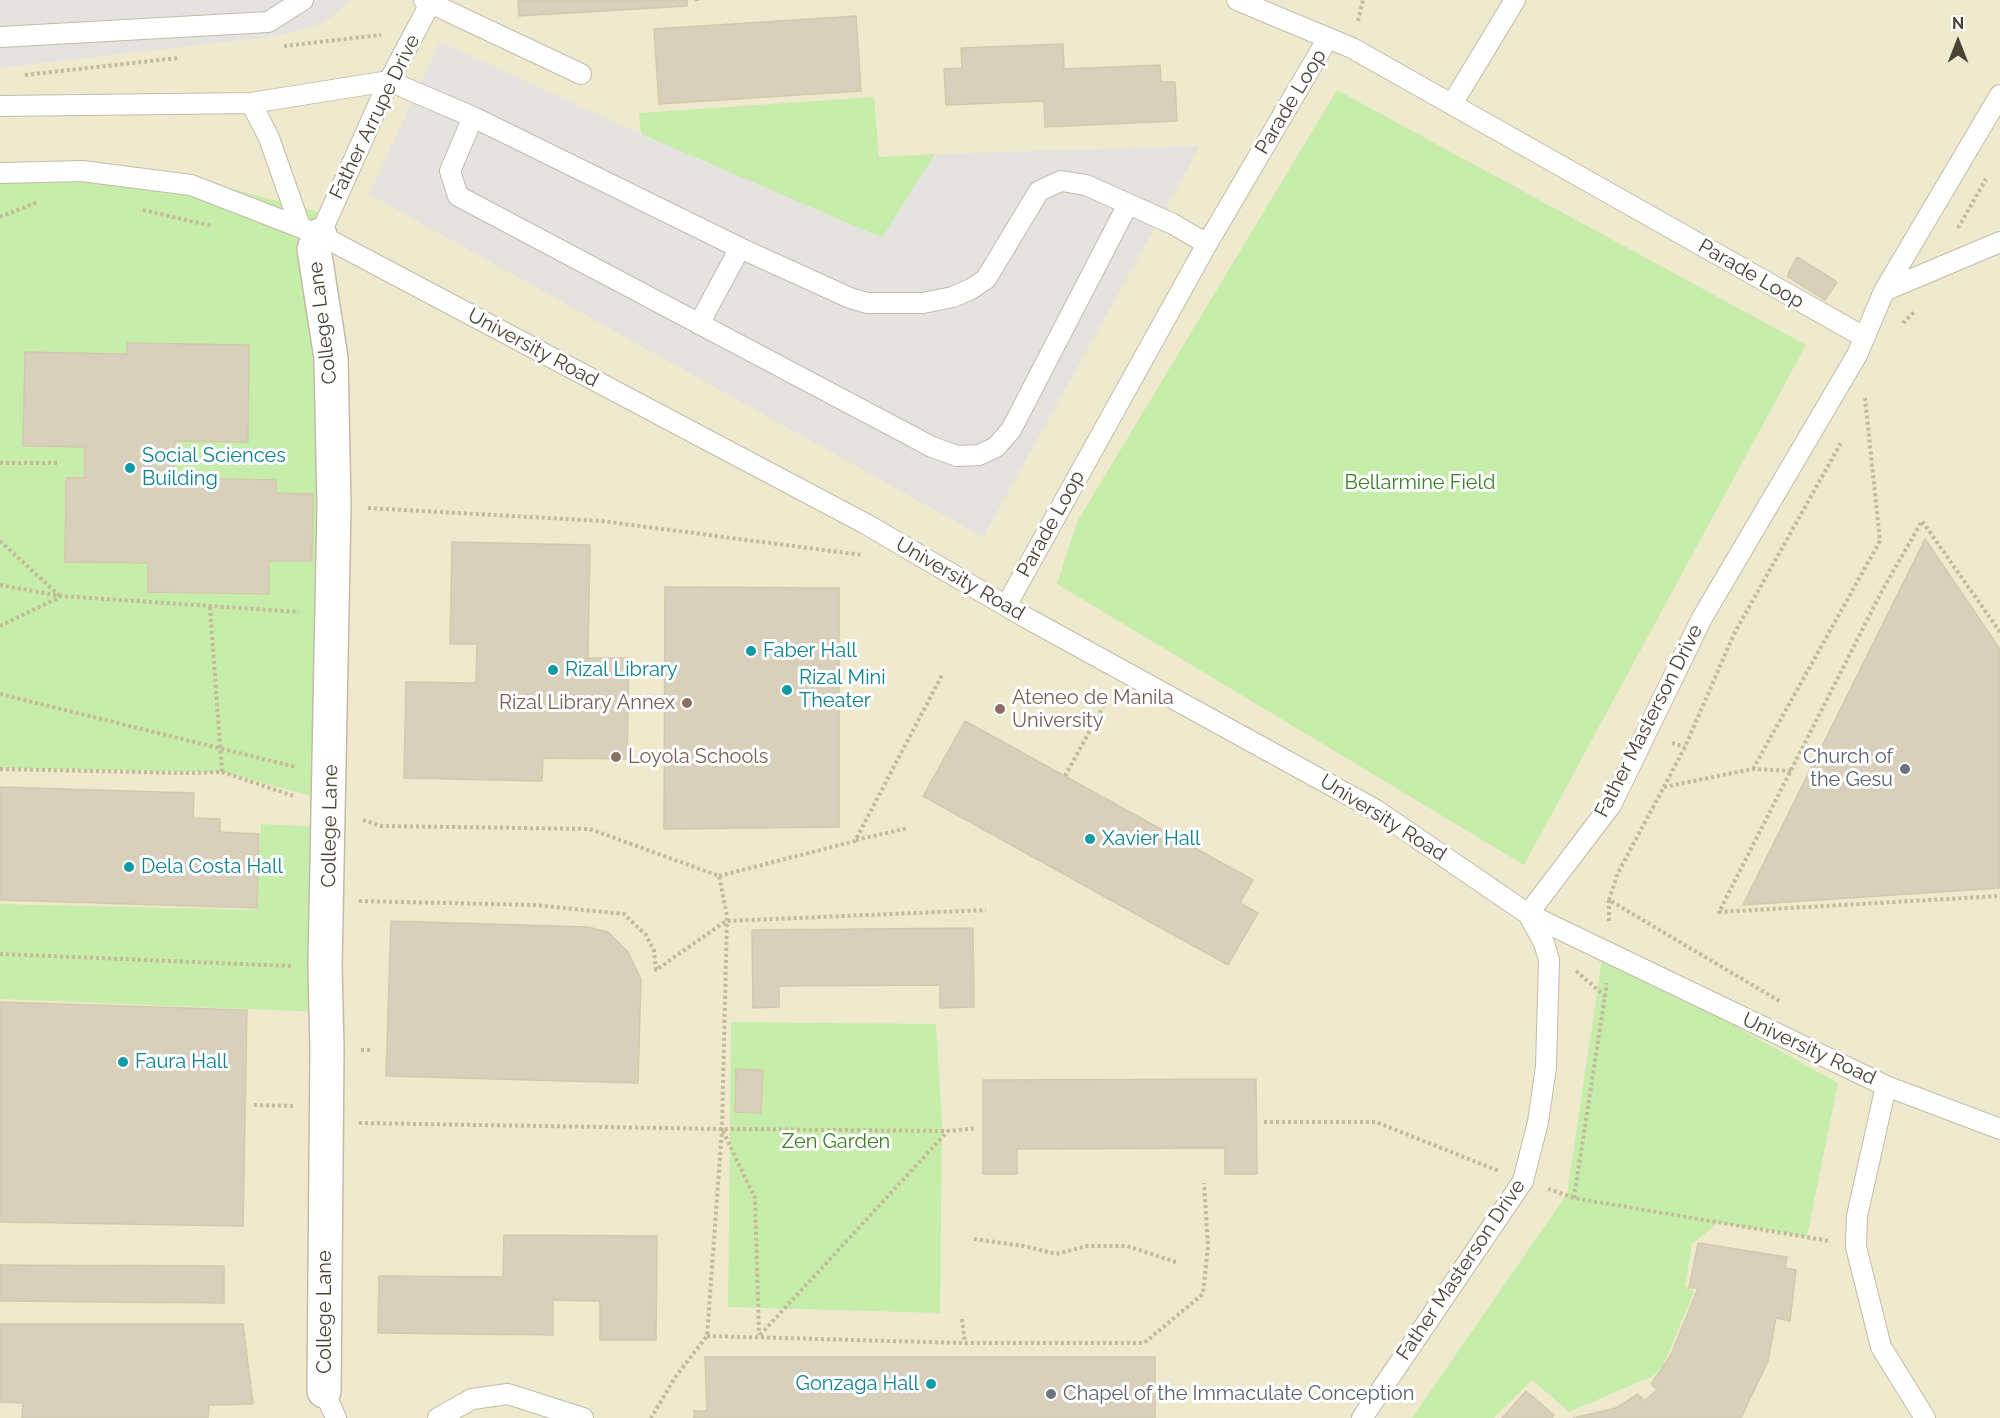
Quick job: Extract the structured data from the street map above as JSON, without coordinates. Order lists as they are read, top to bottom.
{
  "streets": {
    "street": ["College Lane"],
    "lane": [
      "Parade Loop",
      "Father Arrupe Drive",
      "University Road",
      "Father Masterson Drive"
    ]
  },
  "crossings": [
    ["Parade Loop", "University Road"],
    ["Parade Loop", "Father Masterson Drive"],
    ["Father Arrupe Drive", "College Lane"],
    ["Father Arrupe Drive", "University Road"],
    ["College Lane", "University Road"],
    ["University Road", "Father Masterson Drive"]
  ],
  "parks": ["Bellarmine Field", "Zen Garden"],
  "places": [
    "Social Sciences Building",
    "Faber Hall",
    "Rizal Library",
    "Rizal Mini Theater",
    "Rizal Library Annex",
    "Ateneo de Manila University",
    "Loyola Schools",
    "Church of the Gesu",
    "Xavier Hall",
    "Dela Costa Hall",
    "Faura Hall",
    "Gonzaga Hall",
    "Chapel of the Immaculate Conception"
  ],
  "north": "top"
}
